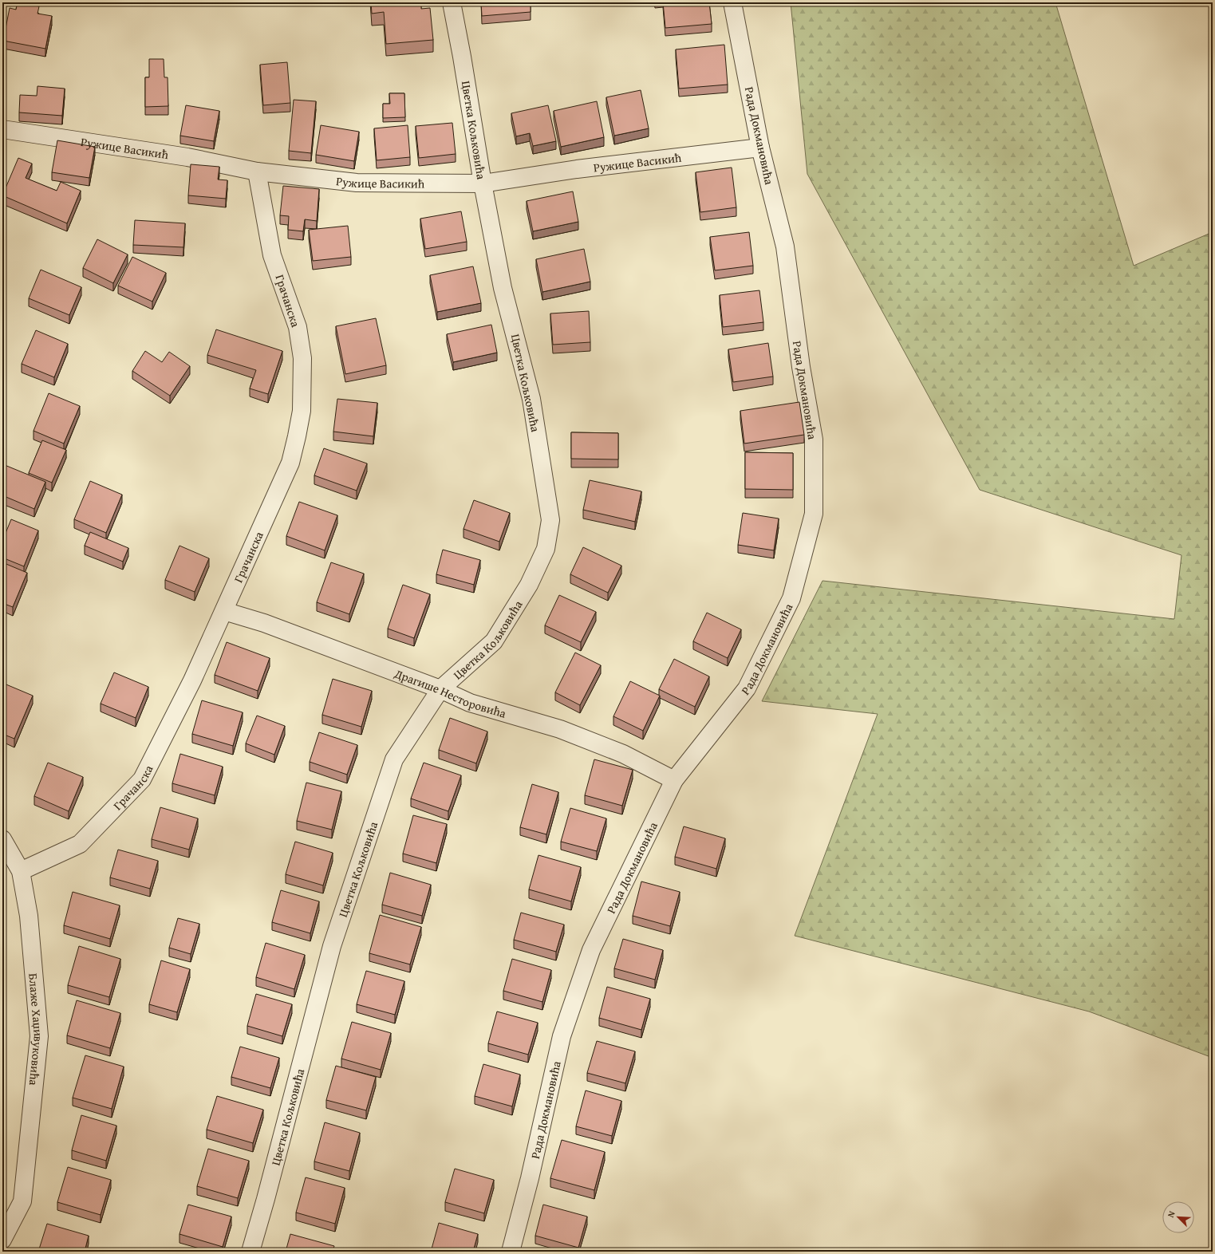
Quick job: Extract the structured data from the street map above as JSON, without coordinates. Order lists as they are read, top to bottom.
{
  "streets": {
    "street": [
      "Цветка Кољковића",
      "Рада Докмановића",
      "Ружице Васикић",
      "Грачанска",
      "Драгише Несторовића",
      "Блаже Хаџивуковића"
    ]
  },
  "crossings": [
    ["Цветка Кољковића", "Ружице Васикић"],
    ["Цветка Кољковића", "Драгише Несторовића"],
    ["Рада Докмановића", "Ружице Васикић"],
    ["Рада Докмановића", "Драгише Несторовића"],
    ["Ружице Васикић", "Грачанска"],
    ["Грачанска", "Драгише Несторовића"],
    ["Грачанска", "Блаже Хаџивуковића"]
  ],
  "north": "top left"
}
